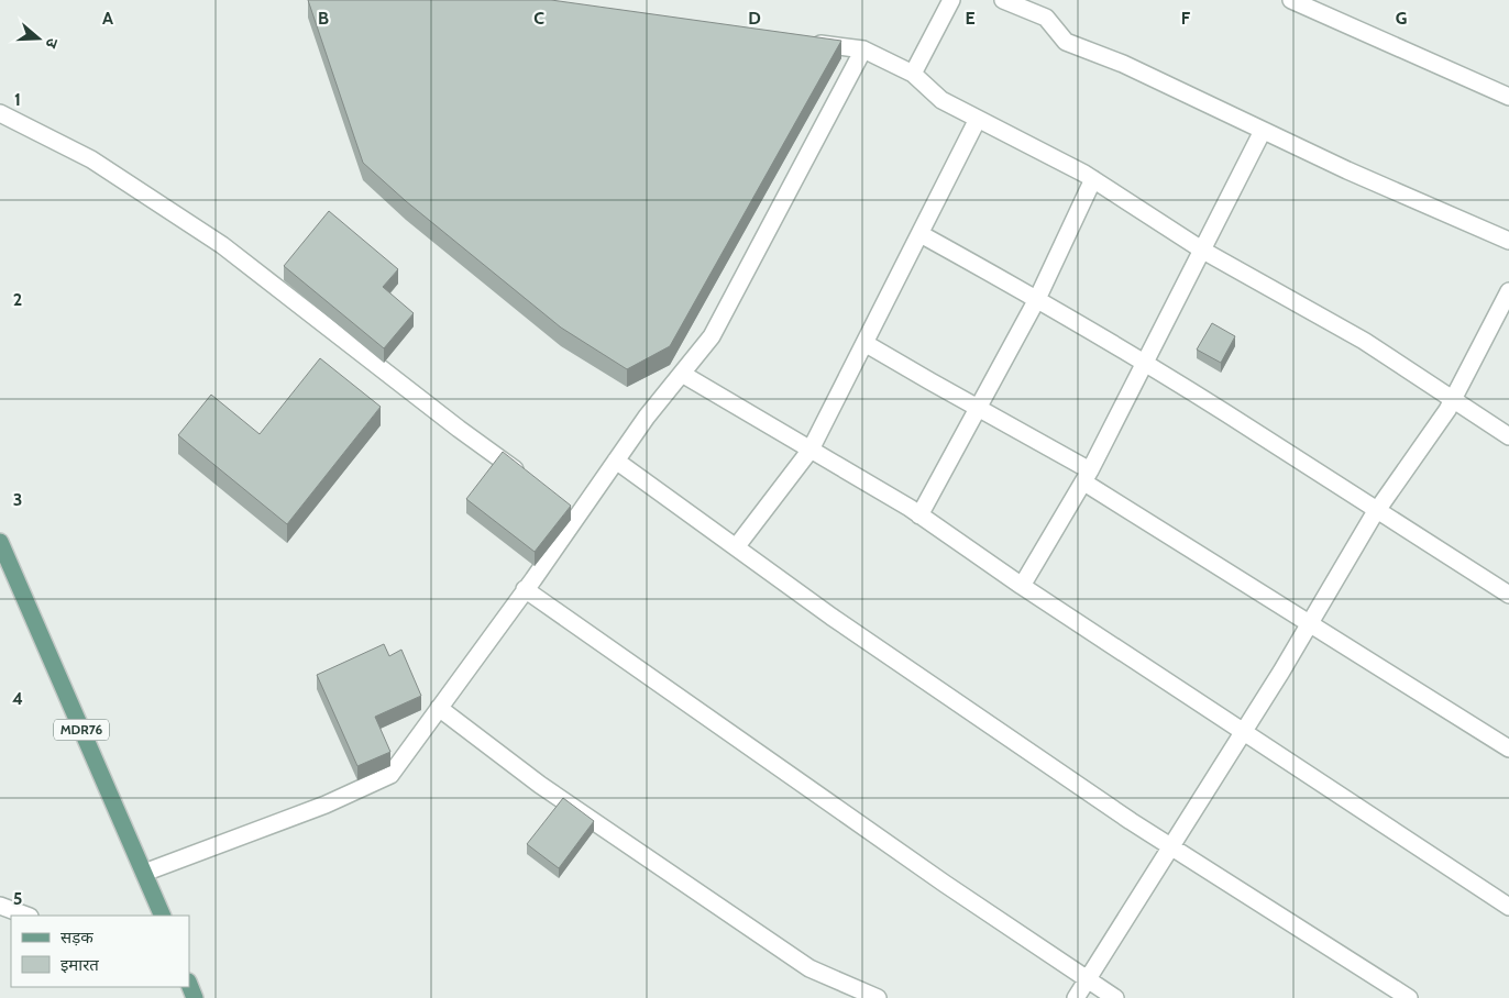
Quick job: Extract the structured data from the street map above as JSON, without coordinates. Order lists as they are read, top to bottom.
{
  "streets": {
    "main road": ["MDR76"]
  },
  "legend": ["सड़क", "इमारत"],
  "north": "right",
  "grid": {
    "columns": [
      "A",
      "B",
      "C",
      "D",
      "E",
      "F",
      "G"
    ],
    "rows": [
      "1",
      "2",
      "3",
      "4",
      "5"
    ]
  }
}
